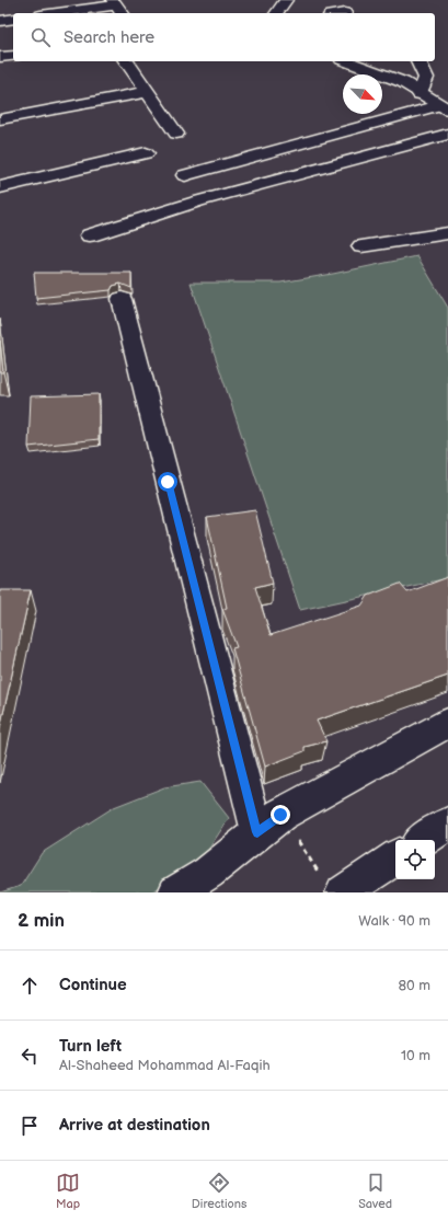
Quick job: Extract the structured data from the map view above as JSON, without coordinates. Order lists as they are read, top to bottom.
{
  "north": "bottom right",
  "page": {
    "search": "Search here",
    "heading": ["2 min", "Walk · 90 m"],
    "list": [
      ["Continue", "80 m"],
      ["Turn left", "Al-Shaheed Mohammad Al-Faqih", "10 m"],
      "Arrive at destination"
    ],
    "nav": ["Map", "Directions", "Saved"]
  }
}
